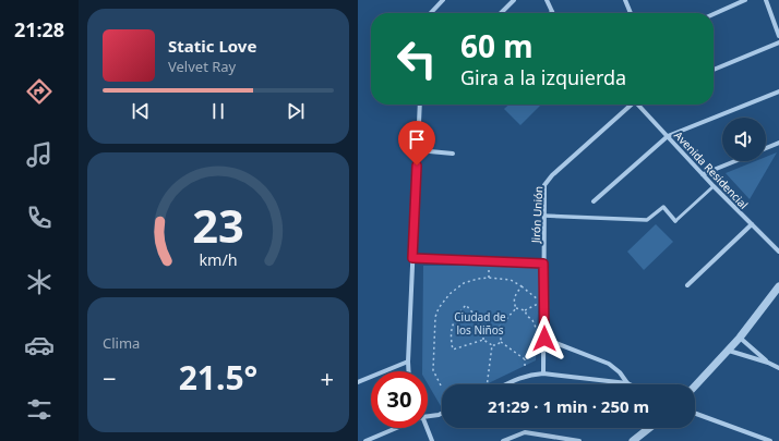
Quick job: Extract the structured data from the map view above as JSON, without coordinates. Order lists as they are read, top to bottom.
{
  "streets": {
    "street": ["Avenida Residencial", "Jirón Unión"]
  },
  "parks": ["Ciudad de los Niños"],
  "page": {
    "tabs": "21:28",
    "turn": ["60 m", "Gira a la izquierda"],
    "song": ["Static Love", "Velvet Ray"],
    "tile": "Clima",
    "heat": ["−", "21.5°", "+"],
    "limit": "30",
    "trip": "21:29 · 1 min · 250 m",
    "gauge": ["23", "km/h"]
  }
}
